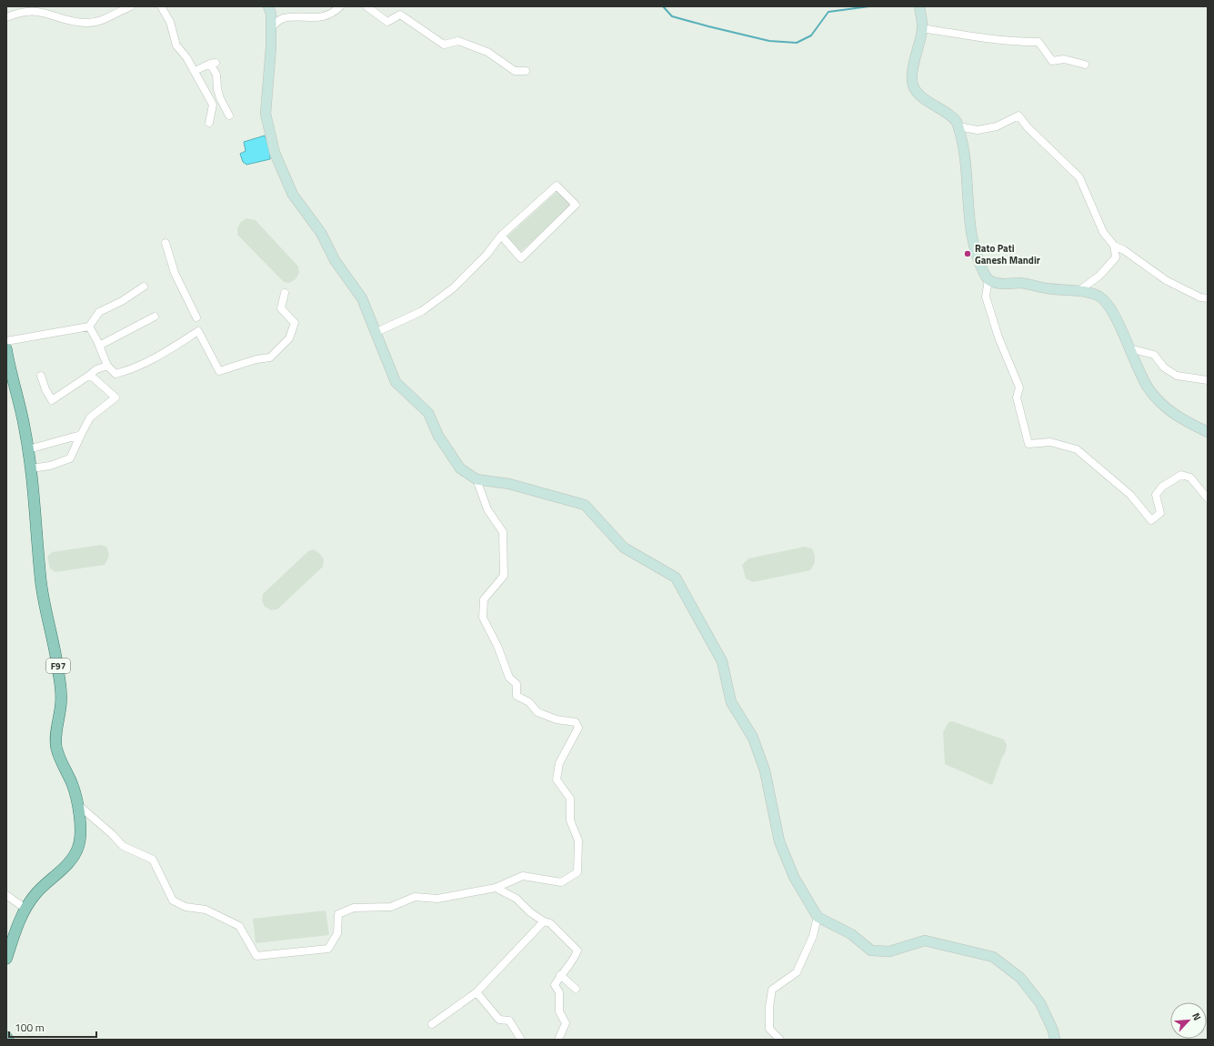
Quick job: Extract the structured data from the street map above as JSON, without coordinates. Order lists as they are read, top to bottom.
{
  "streets": {
    "main road": ["F97"]
  },
  "places": ["Rato Pati Ganesh Mandir"],
  "scale_bar": "100 m",
  "north": "top right"
}
